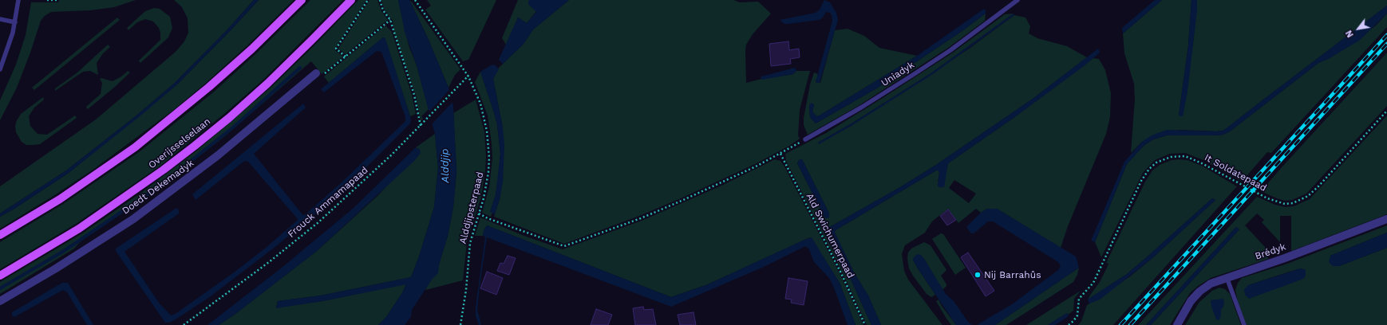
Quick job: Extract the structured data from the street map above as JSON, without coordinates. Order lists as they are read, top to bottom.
{
  "streets": {
    "main road": ["Overijsselselaan"],
    "street": ["Doedt Dekemadyk", "Brédyk"],
    "lane": ["Uniadyk"],
    "path": [
      "It Soldatepaad",
      "Frouck Ammamapaad",
      "Alddjipsterpaad",
      "Ald Swichumerpaad"
    ]
  },
  "crossings": [
    ["Frouck Ammamapaad", "Alddjipsterpaad"]
  ],
  "water": ["Alddjip"],
  "places": ["Nij Barrahûs"],
  "north": "bottom left"
}
